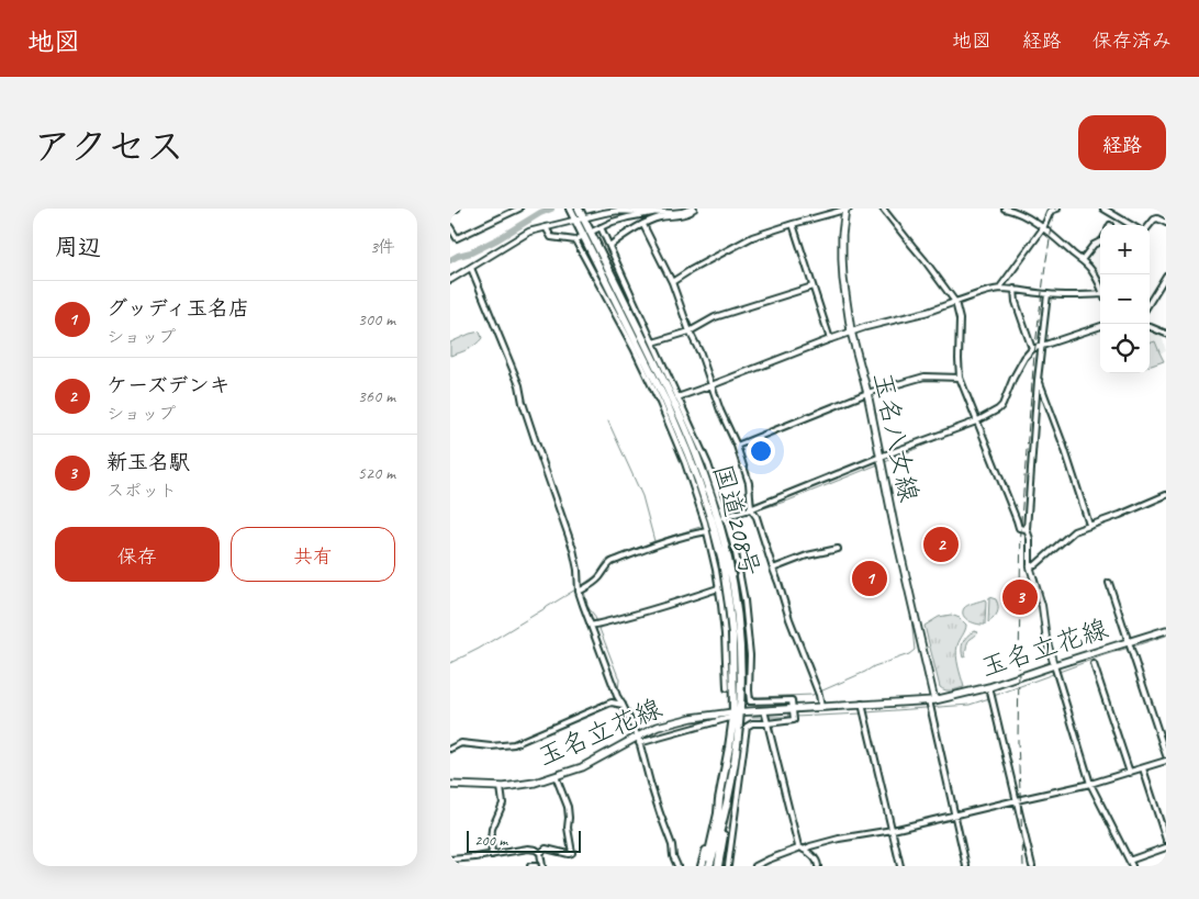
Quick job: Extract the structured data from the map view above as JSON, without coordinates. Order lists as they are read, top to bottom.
{
  "streets": {
    "highway": ["国道208号"],
    "main road": ["玉名八女線", "玉名立花線"]
  },
  "crossings": [
    ["玉名八女線", "玉名立花線"],
    ["国道208号", "玉名立花線"]
  ],
  "scale_bar": "200 m",
  "page": {
    "header": "地図",
    "nav": ["地図", "経路", "保存済み"],
    "title": "アクセス",
    "buttons": [
      "経路",
      ["保存", "共有"]
    ],
    "heading": ["周辺", "3件"],
    "map_buttons": ["+", "−"],
    "list": [
      {
        "mark": "1",
        "name": "グッディ玉名店",
        "note": "ショップ",
        "value": "300 m"
      },
      {
        "mark": "2",
        "name": "ケーズデンキ",
        "note": "ショップ",
        "value": "360 m"
      },
      {
        "mark": "3",
        "name": "新玉名駅",
        "note": "スポット",
        "value": "520 m"
      }
    ],
    "pins": ["2", "1", "3"],
    "scale": "200 m"
  }
}
